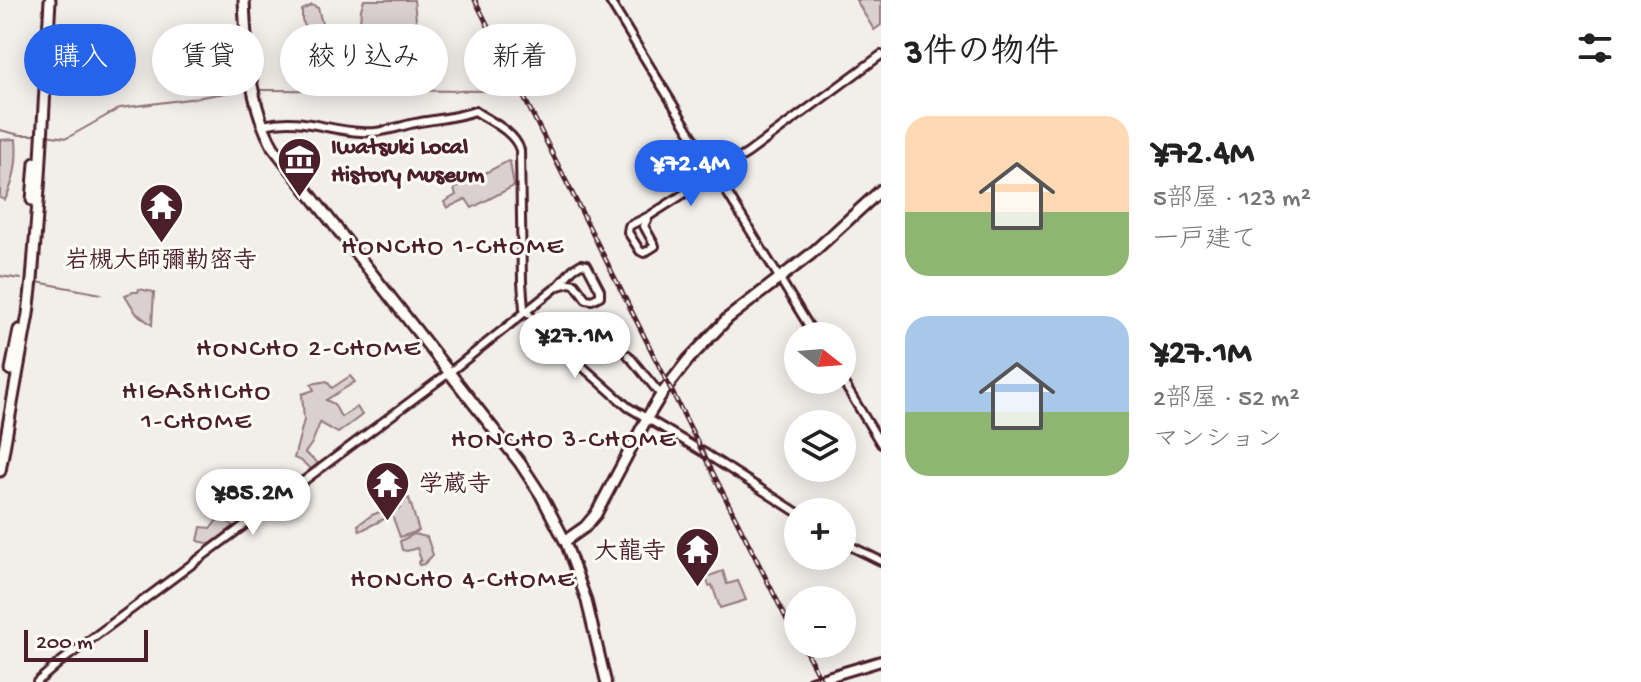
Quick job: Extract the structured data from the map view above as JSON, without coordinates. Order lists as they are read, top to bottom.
{
  "districts": [
    "HONCHO 1-CHOME",
    "HONCHO 2-CHOME",
    "HIGASHICHO 1-CHOME",
    "HONCHO 3-CHOME",
    "HONCHO 4-CHOME"
  ],
  "places": {
    "museum": ["Iwatsuki Local History Museum"],
    "temple": ["岩槻大師彌勒密寺", "学蔵寺", "大龍寺"]
  },
  "scale_bar": "200 m",
  "north": "right",
  "page": {
    "heading": "3件の物件",
    "chip": [
      "購入",
      "賃貸",
      "絞り込み",
      "新着"
    ],
    "list": [
      {
        "name": "¥72.4M",
        "note": "5部屋 · 123 m² · 一戸建て"
      },
      {
        "name": "¥27.1M",
        "note": "2部屋 · 52 m² · マンション"
      }
    ],
    "price": ["¥72.4M", "¥27.1M", "¥85.2M"],
    "map_buttons": ["+", "−"],
    "scale": "200 m"
  }
}
